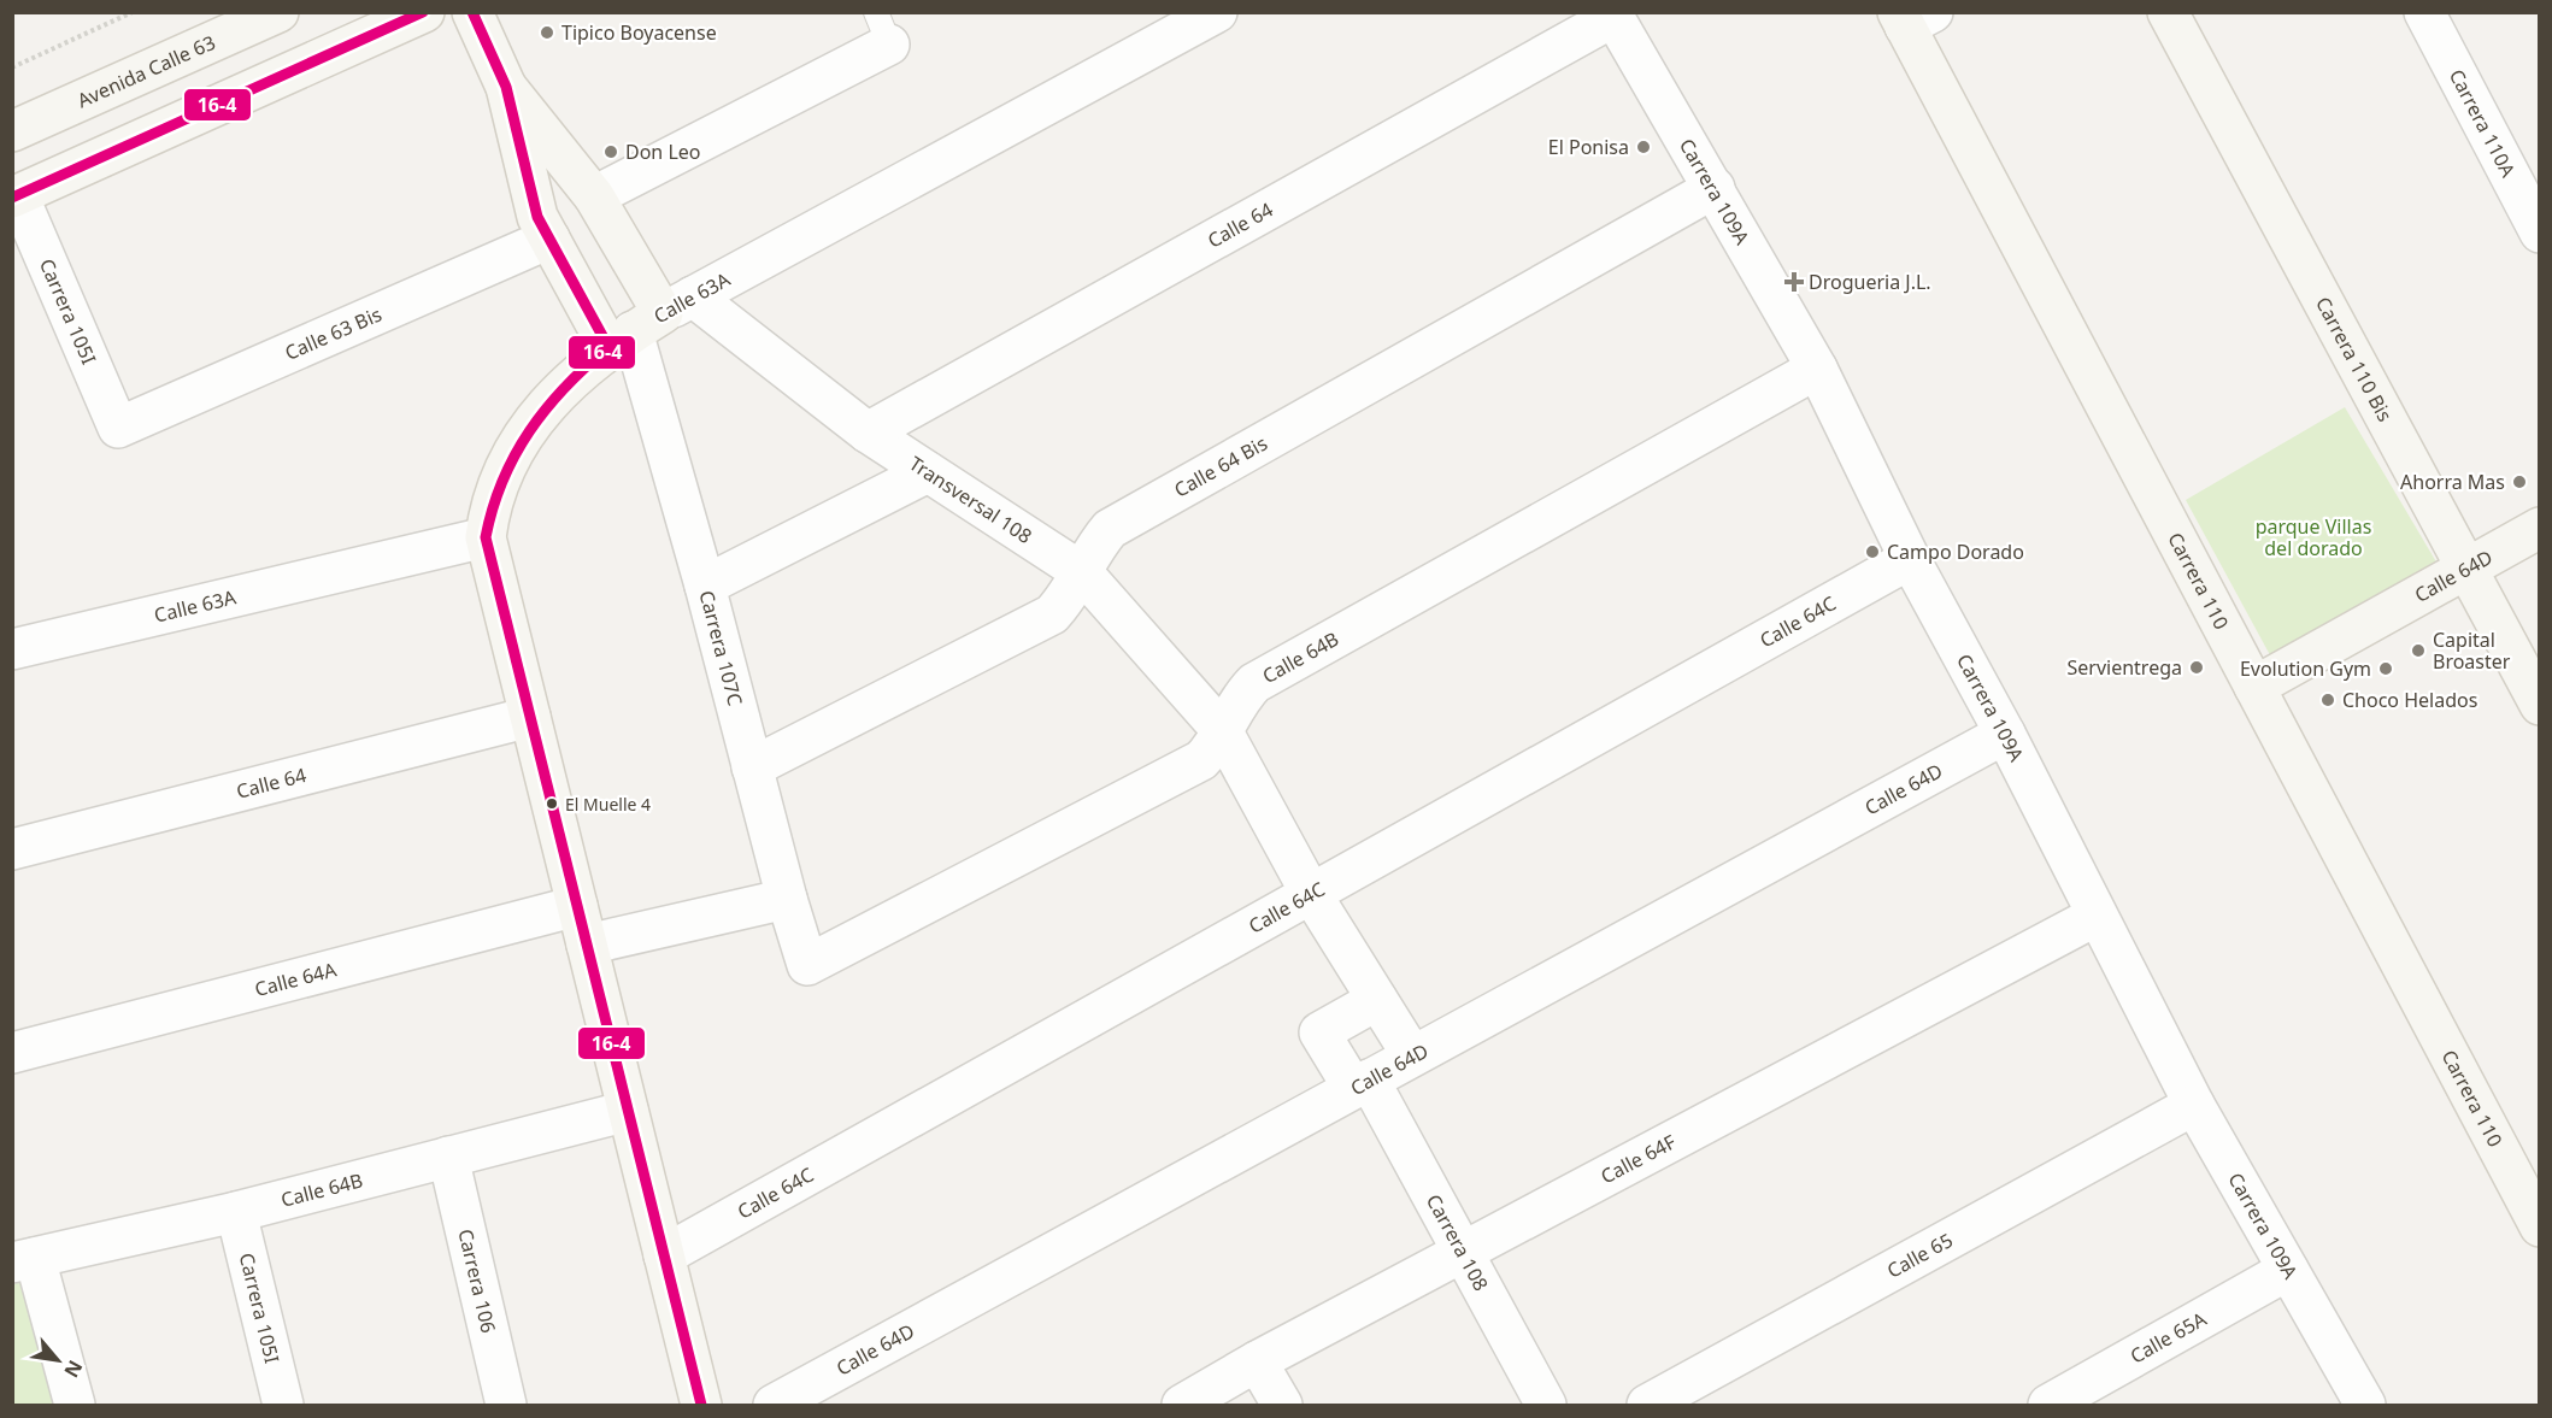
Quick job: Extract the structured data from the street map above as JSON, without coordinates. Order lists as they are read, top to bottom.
{
  "streets": {
    "street": [
      "Avenida Calle 63",
      "Carrera 110A",
      "Carrera 109A",
      "Calle 64",
      "Calle 63A",
      "Carrera 105I",
      "Calle 63 Bis",
      "Carrera 110 Bis",
      "Calle 64 Bis",
      "Transversal 108",
      "Calle 64D",
      "Carrera 110",
      "Calle 64C",
      "Carrera 107C",
      "Calle 64B",
      "Calle 64A",
      "Calle 64F",
      "Carrera 108",
      "Calle 65",
      "Carrera 106",
      "Calle 65A"
    ]
  },
  "crossings": [
    ["Carrera 109A", "Calle 64"],
    ["Carrera 109A", "Calle 64 Bis"],
    ["Carrera 109A", "Calle 64D"],
    ["Carrera 109A", "Calle 64C"],
    ["Carrera 109A", "Calle 64B"],
    ["Carrera 109A", "Calle 64F"],
    ["Carrera 109A", "Calle 65"],
    ["Carrera 109A", "Calle 65A"],
    ["Calle 64", "Transversal 108"],
    ["Calle 63A", "Transversal 108"],
    ["Calle 63A", "Carrera 107C"],
    ["Carrera 105I", "Calle 63 Bis"],
    ["Carrera 105I", "Calle 64B"],
    ["Calle 63 Bis", "Carrera 107C"],
    ["Carrera 110 Bis", "Calle 64D"],
    ["Calle 64 Bis", "Transversal 108"],
    ["Calle 64 Bis", "Carrera 107C"],
    ["Transversal 108", "Carrera 107C"],
    ["Transversal 108", "Calle 64B"],
    ["Calle 64D", "Carrera 110"],
    ["Calle 64D", "Carrera 108"],
    ["Carrera 107C", "Calle 64B"],
    ["Calle 64B", "Carrera 106"],
    ["Calle 64F", "Carrera 108"]
  ],
  "parks": ["parque Villas del dorado"],
  "places": {
    "other": [
      "Tipico Boyacense",
      "El Ponisa",
      "Don Leo",
      "Ahorra Mas",
      "Campo Dorado",
      "Capital Broaster",
      "Servientrega",
      "Evolution Gym",
      "Choco Helados",
      "El Muelle 4"
    ],
    "health": ["Drogueria J.L."]
  },
  "lines": ["transit line 16-4"],
  "north": "bottom right"
}
